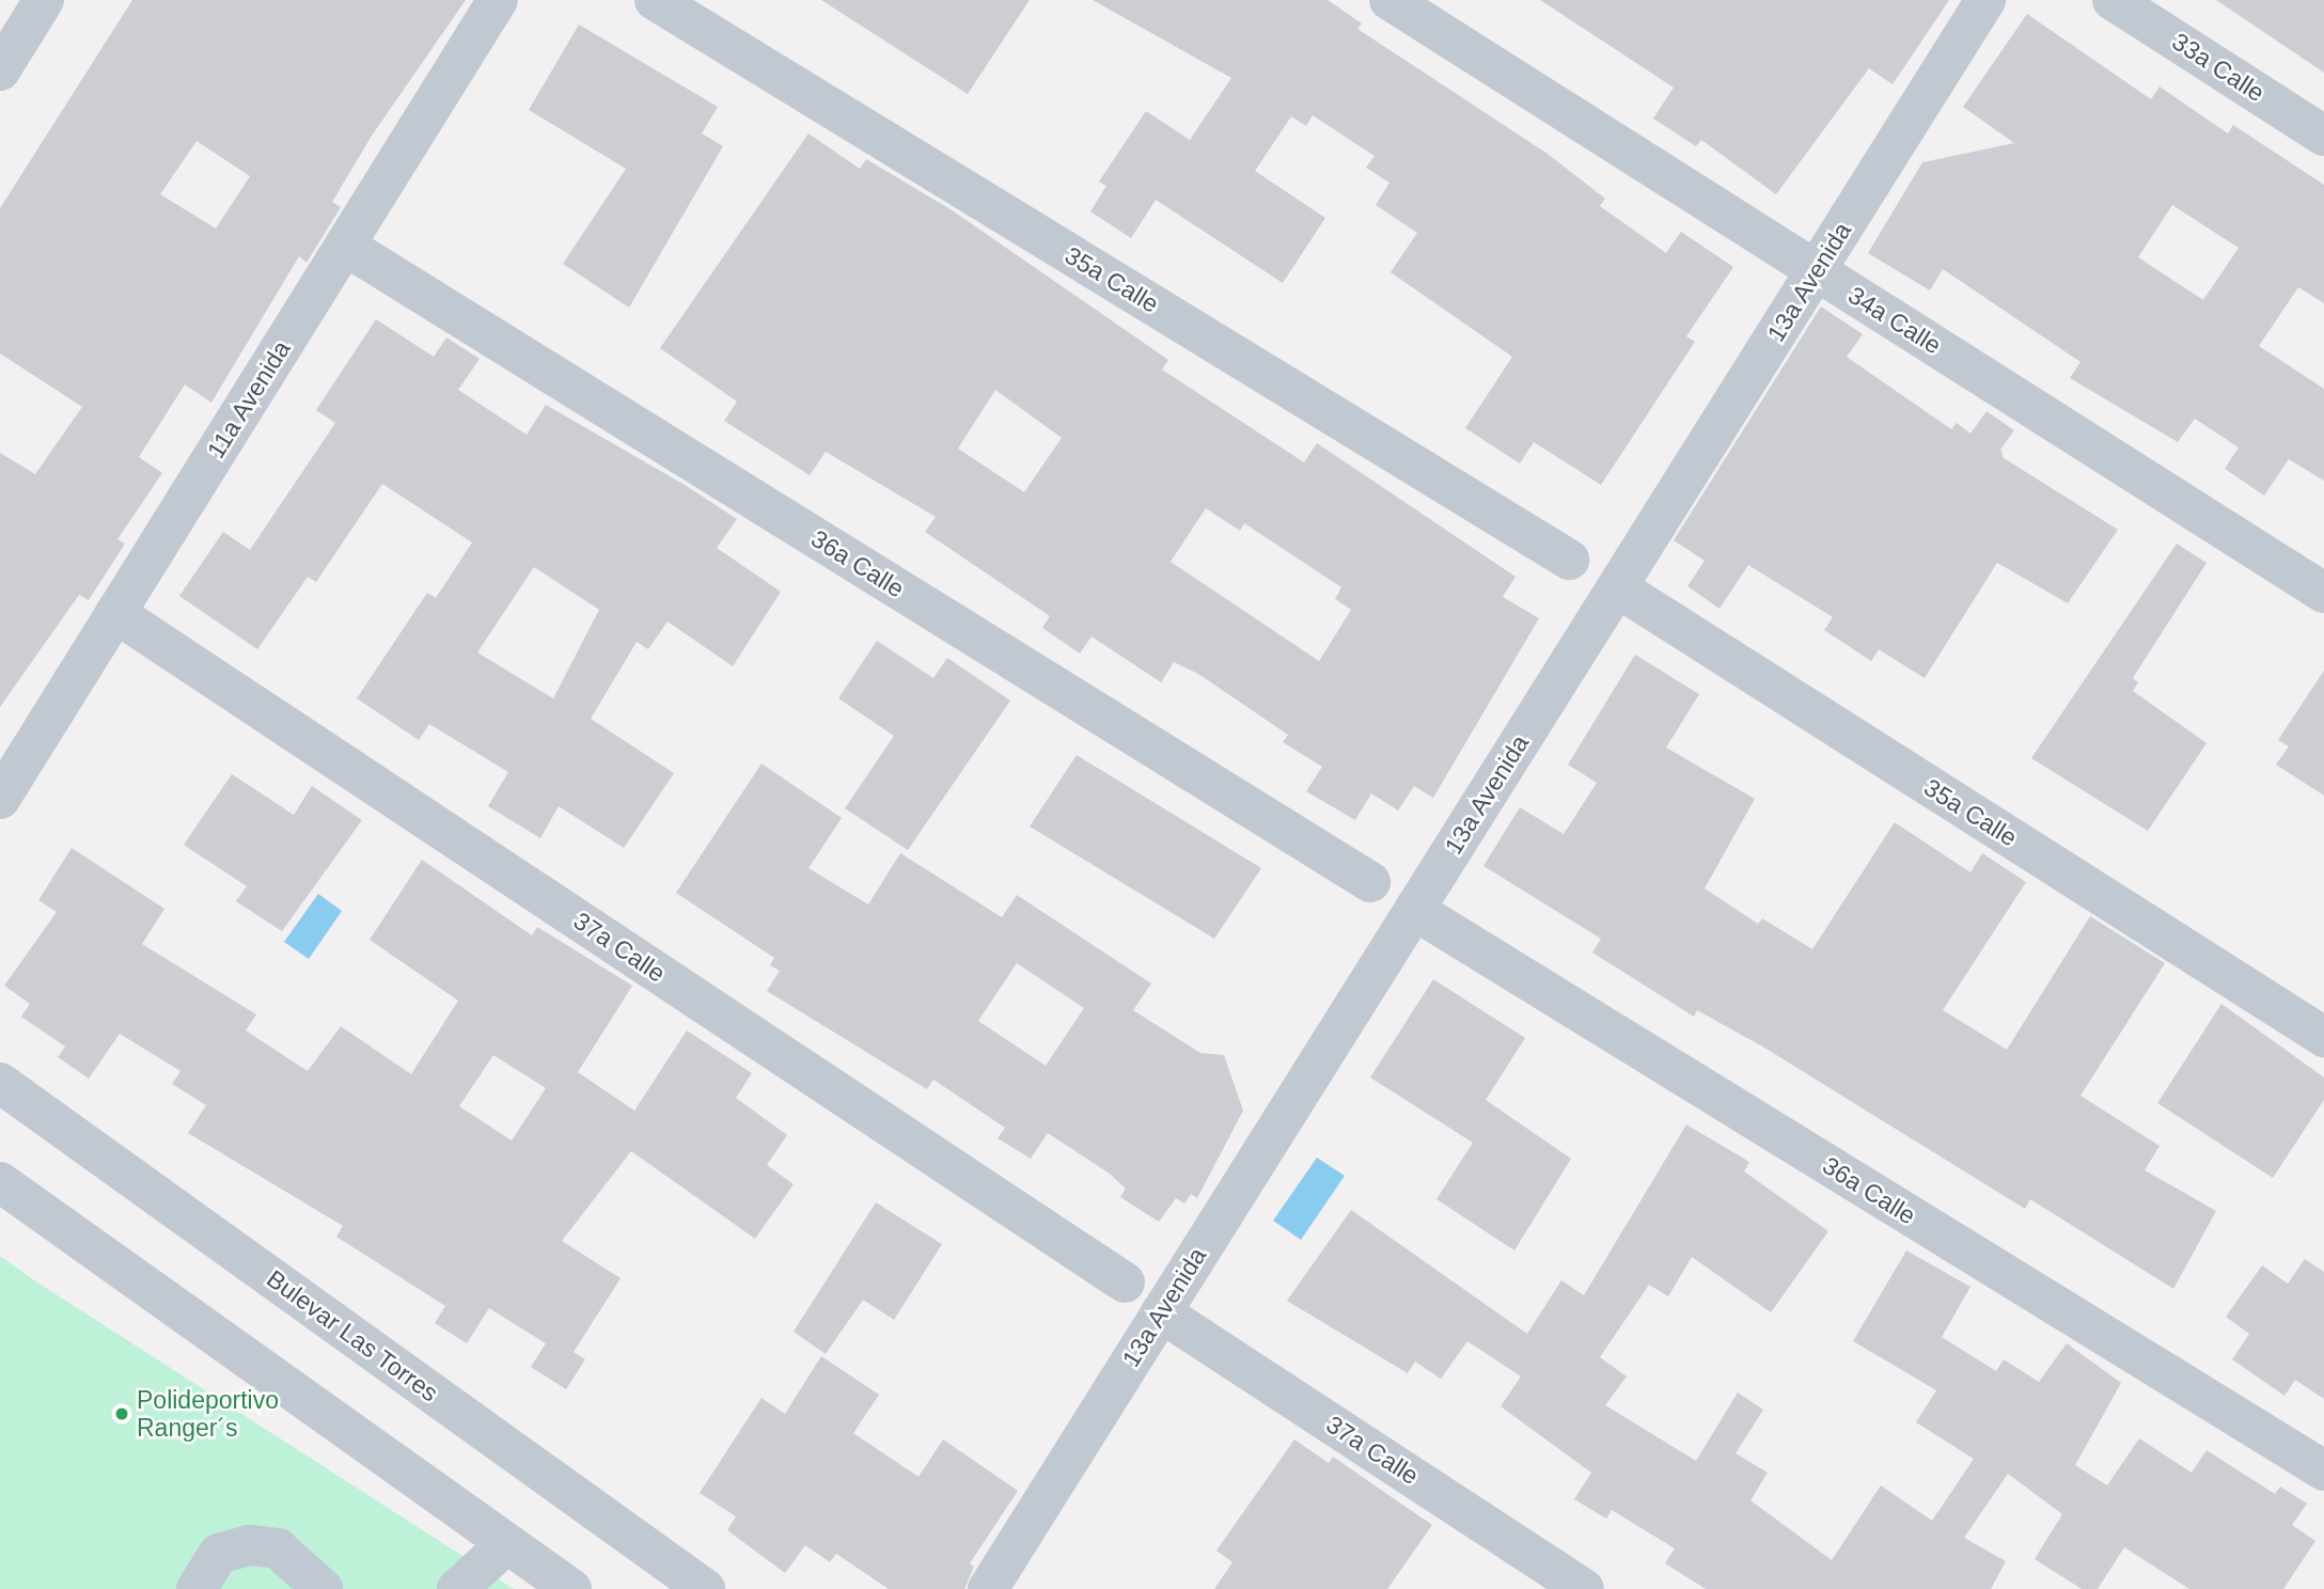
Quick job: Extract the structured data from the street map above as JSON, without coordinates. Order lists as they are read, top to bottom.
{
  "streets": {
    "street": [
      "33a Calle",
      "35a Calle",
      "13a Avenida",
      "34a Calle",
      "11a Avenida",
      "36a Calle",
      "37a Calle",
      "Bulevar Las Torres"
    ]
  },
  "crossings": [
    ["35a Calle", "13a Avenida"],
    ["13a Avenida", "34a Calle"],
    ["13a Avenida", "36a Calle"],
    ["13a Avenida", "37a Calle"],
    ["11a Avenida", "36a Calle"],
    ["11a Avenida", "37a Calle"]
  ],
  "places": ["Polideportivo Ranger´s"]
}
